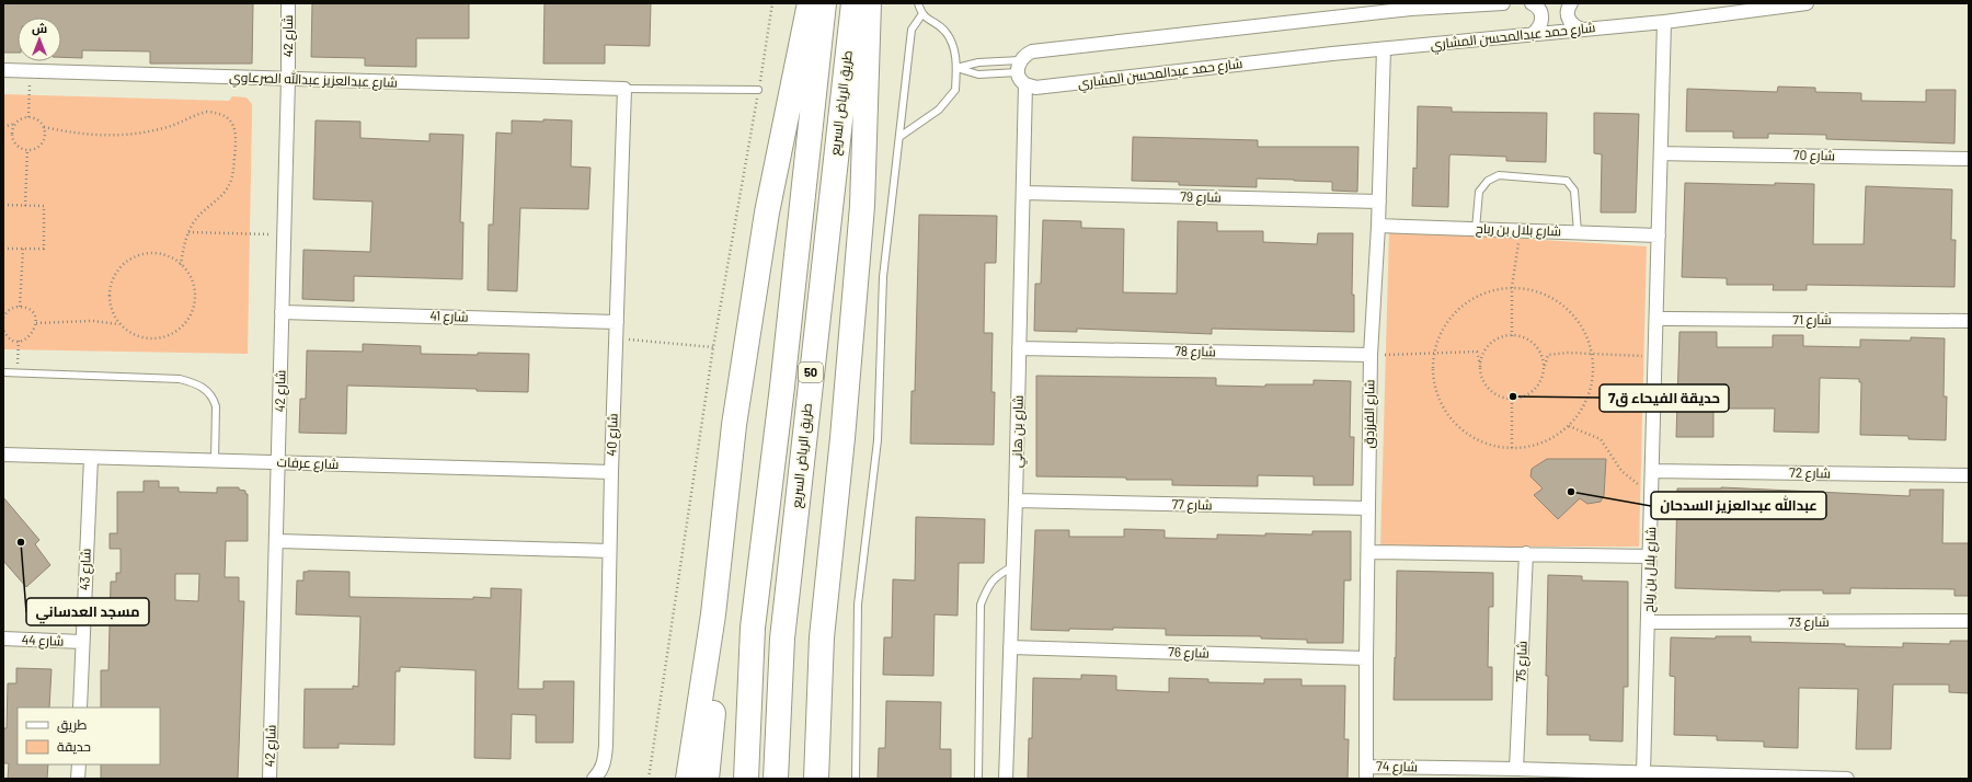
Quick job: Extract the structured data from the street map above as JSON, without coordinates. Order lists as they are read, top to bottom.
{
  "streets": {
    "highway": ["طريق الرياض السريع", "50"],
    "street": [
      "شارع 42",
      "شارع حمد عبدالمحسن المشاري",
      "شارع عبدالعزيز عبدالله الصرعاوي",
      "شارع 70",
      "شارع 79",
      "شارع بلال بن رباح",
      "شارع 41",
      "شارع 71",
      "شارع 78",
      "شارع الفرزدق",
      "شارع بن هاني",
      "شارع 40",
      "شارع عرفات",
      "شارع 72",
      "شارع 77",
      "شارع 43",
      "شارع 73",
      "شارع 44",
      "شارع 76",
      "شارع 75",
      "شارع 74"
    ]
  },
  "crossings": [
    ["شارع 42", "شارع عبدالعزيز عبدالله الصرعاوي"],
    ["شارع 42", "شارع 41"],
    ["شارع 42", "شارع عرفات"],
    ["شارع حمد عبدالمحسن المشاري", "شارع بلال بن رباح"],
    ["شارع حمد عبدالمحسن المشاري", "شارع الفرزدق"],
    ["شارع حمد عبدالمحسن المشاري", "شارع بن هاني"],
    ["شارع عبدالعزيز عبدالله الصرعاوي", "شارع 40"],
    ["شارع 70", "شارع بلال بن رباح"],
    ["شارع 79", "شارع الفرزدق"],
    ["شارع 79", "شارع بن هاني"],
    ["شارع بلال بن رباح", "شارع 71"],
    ["شارع بلال بن رباح", "شارع الفرزدق"],
    ["شارع بلال بن رباح", "شارع 72"],
    ["شارع بلال بن رباح", "شارع 73"],
    ["شارع بلال بن رباح", "شارع 74"],
    ["شارع 41", "شارع 40"],
    ["شارع 78", "شارع الفرزدق"],
    ["شارع 78", "شارع بن هاني"],
    ["شارع الفرزدق", "شارع 77"],
    ["شارع الفرزدق", "شارع 76"],
    ["شارع الفرزدق", "شارع 74"],
    ["شارع بن هاني", "شارع 77"],
    ["شارع بن هاني", "شارع 76"],
    ["شارع 40", "شارع عرفات"],
    ["شارع عرفات", "شارع 43"],
    ["شارع 43", "شارع 44"],
    ["شارع 75", "شارع 74"]
  ],
  "places": ["حديقة الفيحاء ق7", "عبدالله عبدالعزيز السدحان", "مسجد العدساني"],
  "legend": ["طريق", "حديقة"],
  "north": "top"
}
